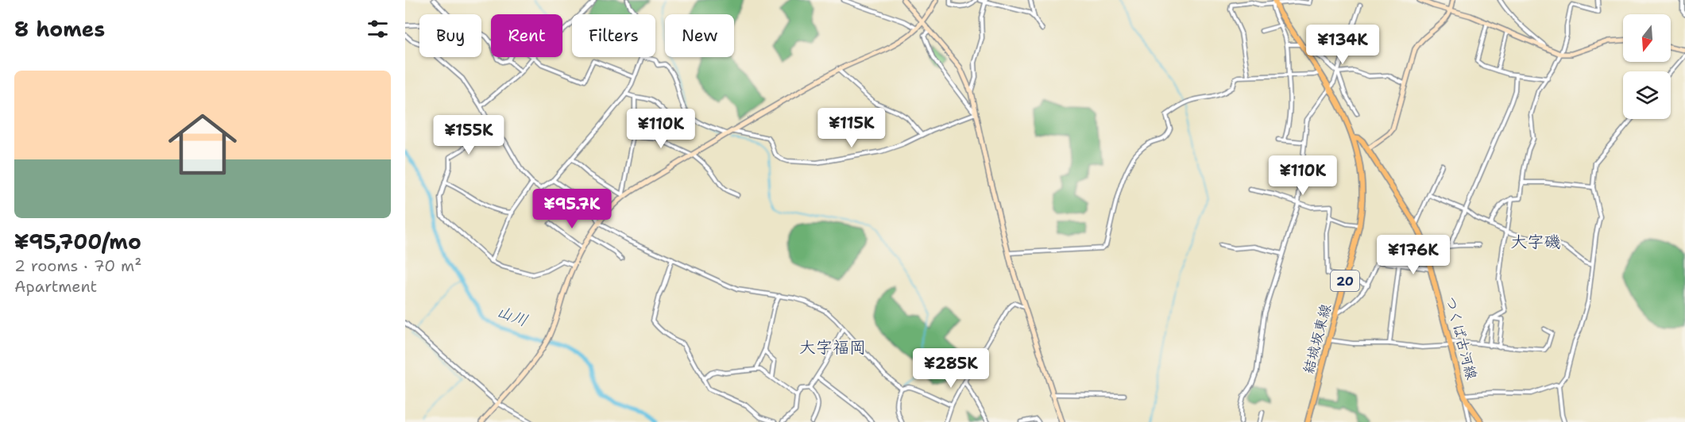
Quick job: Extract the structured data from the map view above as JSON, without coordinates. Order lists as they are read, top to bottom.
{
  "streets": {
    "main road": ["20", "つくば古河線", "結城坂東線"]
  },
  "crossings": [
    ["つくば古河線", "結城坂東線"]
  ],
  "districts": ["大字磯", "大字福岡"],
  "water": ["山川"],
  "north": "bottom",
  "page": {
    "heading": "8 homes",
    "chip": [
      "Buy",
      "Rent",
      "Filters",
      "New"
    ],
    "price": [
      "¥134K",
      "¥115K",
      "¥110K",
      "¥155K",
      "¥110K",
      "¥95.7K",
      "¥176K",
      "¥285K"
    ],
    "list": [
      {
        "name": "¥95,700/mo",
        "note": "2 rooms · 70 m² · Apartment"
      }
    ]
  }
}
